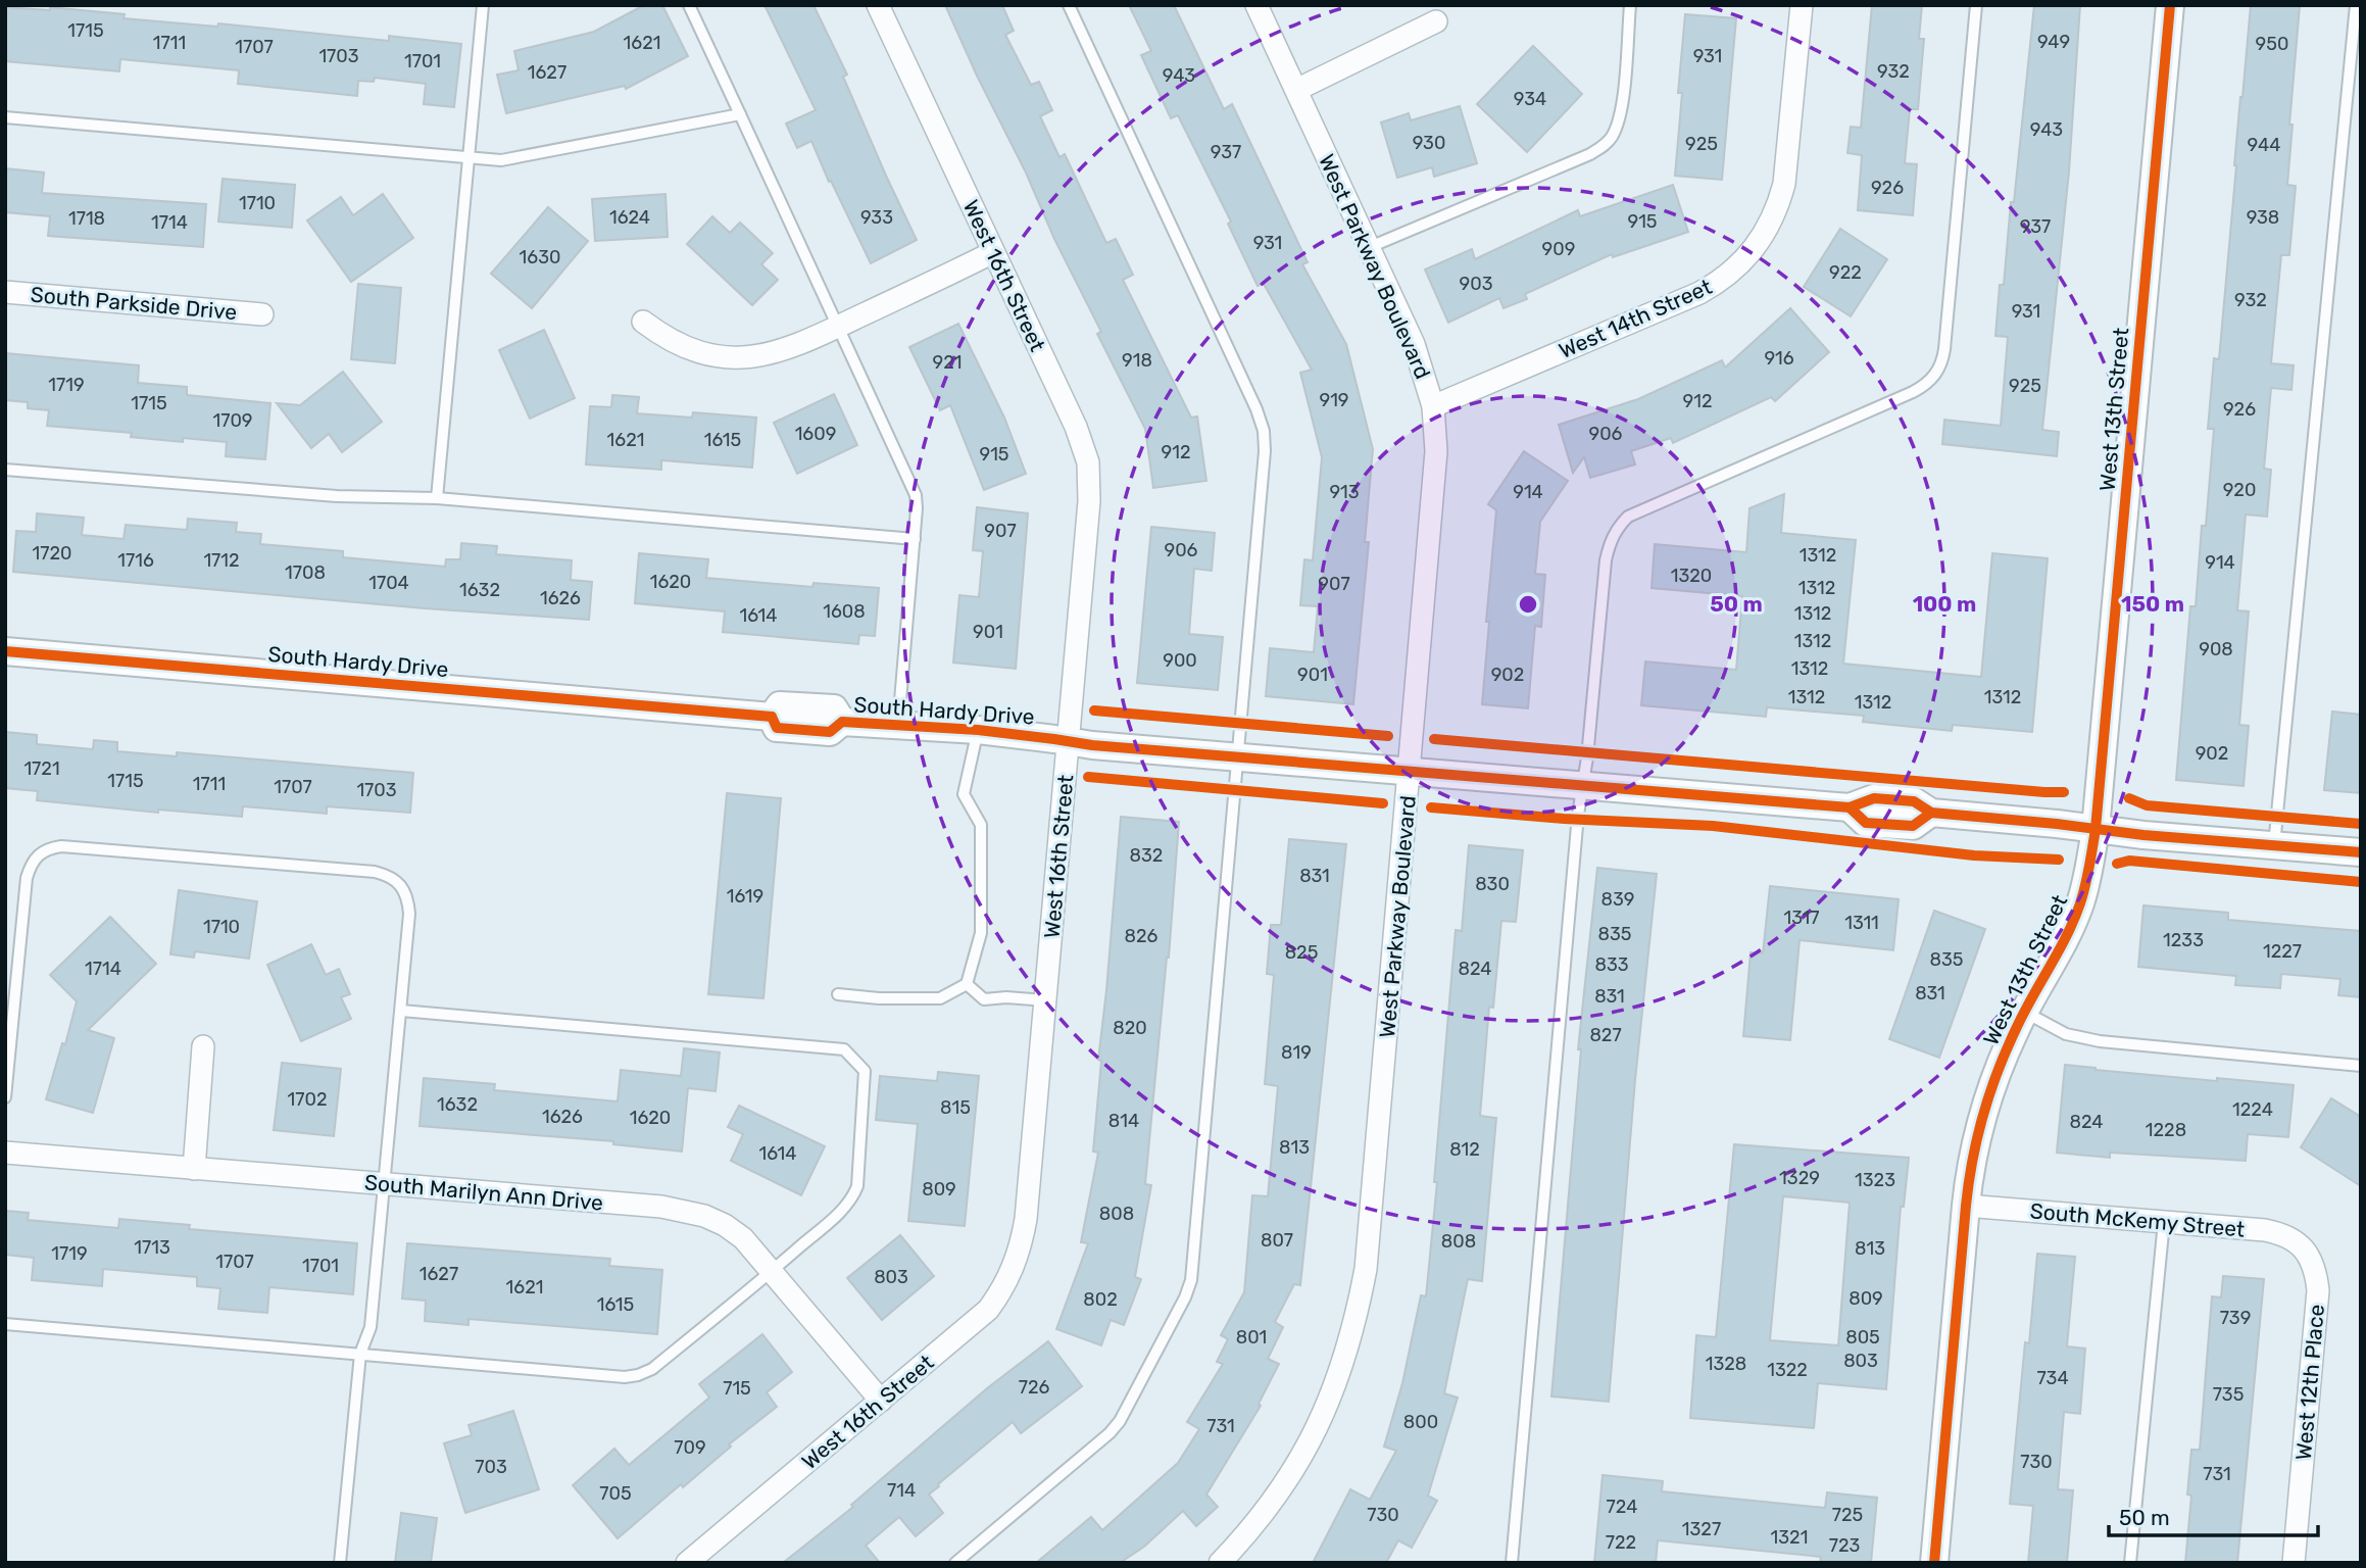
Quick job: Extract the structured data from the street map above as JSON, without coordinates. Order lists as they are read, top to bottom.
{
  "streets": {
    "street": [
      "West Parkway Boulevard",
      "West 16th Street",
      "South Parkside Drive",
      "West 14th Street",
      "West 13th Street",
      "South Hardy Drive",
      "South Marilyn Ann Drive",
      "South McKemy Street",
      "West 12th Place"
    ]
  },
  "crossings": [
    ["West Parkway Boulevard", "West 14th Street"],
    ["West Parkway Boulevard", "South Hardy Drive"],
    ["West 16th Street", "South Hardy Drive"],
    ["West 16th Street", "South Marilyn Ann Drive"],
    ["West 13th Street", "South Hardy Drive"],
    ["West 13th Street", "South McKemy Street"],
    ["South McKemy Street", "West 12th Place"]
  ],
  "house_numbers": [
    "1715",
    "949",
    "1711",
    "1621",
    "950",
    "1707",
    "1703",
    "931",
    "1701",
    "932",
    "1627",
    "943",
    "934",
    "943",
    "930",
    "925",
    "944",
    "937",
    "926",
    "1710",
    "1624",
    "933",
    "938",
    "1718",
    "915",
    "1714",
    "937",
    "931",
    "909",
    "1630",
    "922",
    "903",
    "932",
    "931",
    "916",
    "918",
    "921",
    "1719",
    "925",
    "919",
    "912",
    "1715",
    "926",
    "1709",
    "1609",
    "906",
    "1621",
    "1615",
    "912",
    "915",
    "920",
    "913",
    "914",
    "907",
    "906",
    "1720",
    "1312",
    "1716",
    "1712",
    "914",
    "1708",
    "1320",
    "1620",
    "1704",
    "907",
    "1312",
    "1632",
    "1626",
    "1608",
    "1312",
    "1614",
    "901",
    "1312",
    "908",
    "900",
    "1312",
    "901",
    "902",
    "1312",
    "1312",
    "1312",
    "902",
    "1721",
    "1715",
    "1711",
    "1707",
    "1703",
    "832",
    "831",
    "830",
    "1619",
    "839",
    "1317",
    "1311",
    "1710",
    "835",
    "826",
    "1233",
    "1227",
    "825",
    "835",
    "833",
    "1714",
    "824",
    "831",
    "831",
    "820",
    "827",
    "819",
    "1702",
    "1632",
    "815",
    "1224",
    "1626",
    "1620",
    "814",
    "824",
    "1228",
    "813",
    "812",
    "1614",
    "1329",
    "1323",
    "809",
    "808",
    "807",
    "808",
    "1713",
    "813",
    "1719",
    "1707",
    "1701",
    "1627",
    "803",
    "1621",
    "809",
    "802",
    "1615",
    "739",
    "801",
    "805",
    "803",
    "1328",
    "1322",
    "734",
    "726",
    "715",
    "735",
    "800",
    "731",
    "709",
    "730",
    "703",
    "731",
    "714",
    "705",
    "724",
    "730",
    "725",
    "1327",
    "1321",
    "722",
    "723"
  ],
  "scale_bar": "50 m",
  "rings": ["50 m", "100 m", "150 m"]
}
